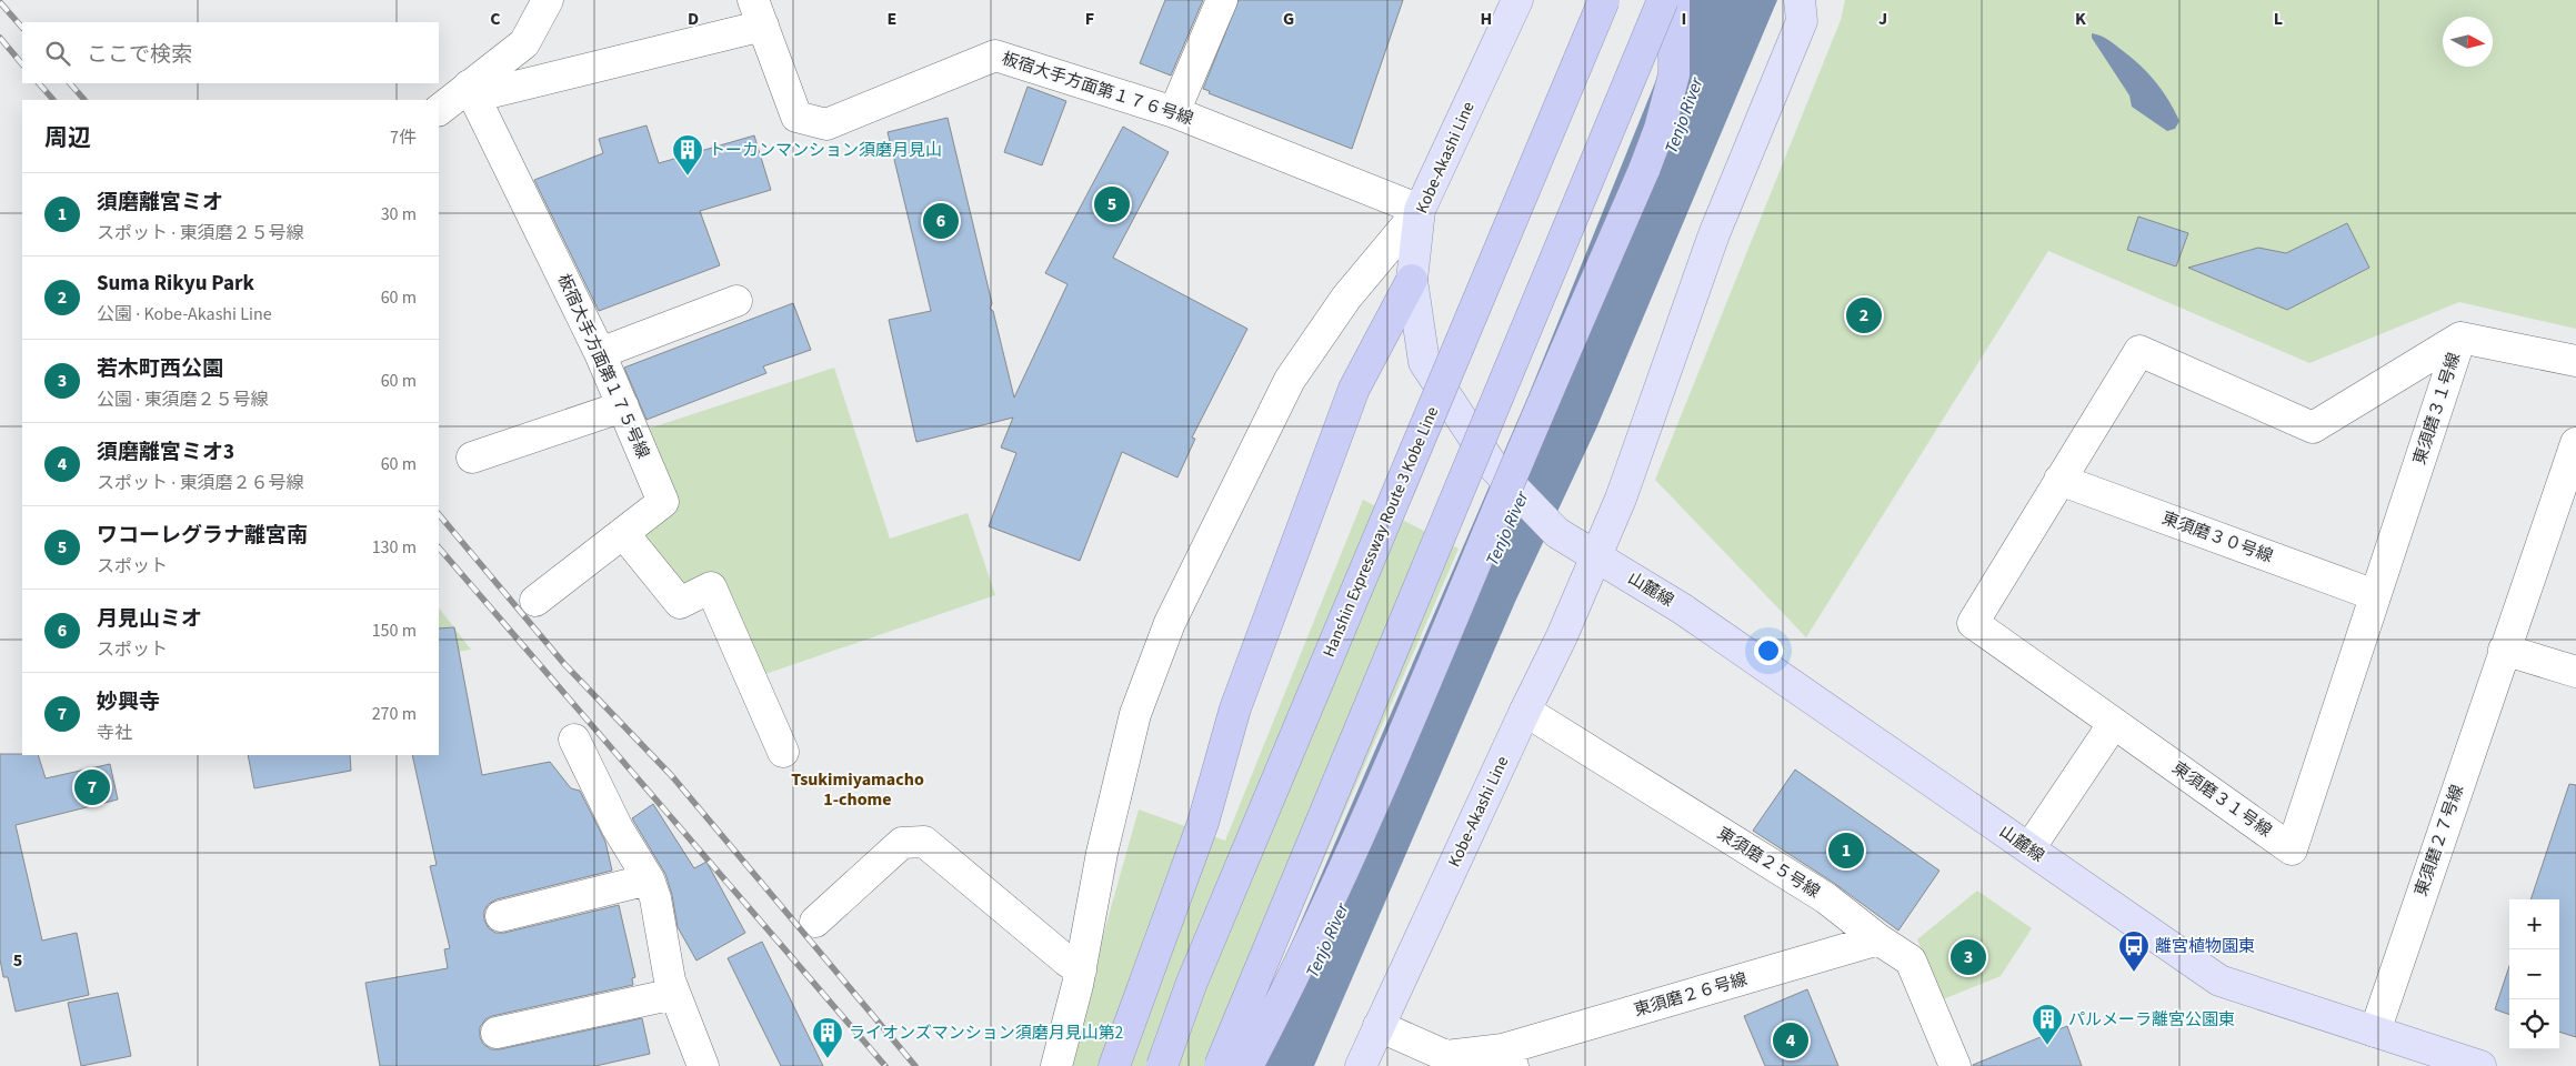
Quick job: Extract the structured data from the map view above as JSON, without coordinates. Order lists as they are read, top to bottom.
{
  "streets": {
    "highway": ["Hanshin Expressway Route 3 Kobe Line"],
    "main road": ["Kobe-Akashi Line", "山麓線"],
    "street": [
      "板宿大手方面第１７６号線",
      "板宿大手方面第１７５号線",
      "東須磨３１号線",
      "東須磨３０号線",
      "東須磨２７号線",
      "東須磨２５号線",
      "東須磨２６号線"
    ]
  },
  "crossings": [
    ["板宿大手方面第１７６号線", "Kobe-Akashi Line"],
    ["Kobe-Akashi Line", "山麓線"],
    ["Kobe-Akashi Line", "東須磨２５号線"],
    ["Kobe-Akashi Line", "東須磨２６号線"],
    ["東須磨３１号線", "東須磨３０号線"],
    ["山麓線", "東須磨２７号線"],
    ["東須磨２５号線", "東須磨２６号線"]
  ],
  "districts": ["Tsukimiyamacho 1-chome"],
  "water": ["Tenjo River"],
  "places": {
    "building": ["トーカンマンション須磨月見山", "パルメーラ離宮公園東", "ライオンズマンション須磨月見山第2"],
    "bus stop": ["離宮植物園東"]
  },
  "north": "right",
  "page": {
    "search": "ここで検索",
    "heading": ["周辺", "7件"],
    "list": [
      {
        "mark": "1",
        "name": "須磨離宮ミオ",
        "note": "スポット · 東須磨２５号線",
        "value": "30 m"
      },
      {
        "mark": "2",
        "name": "Suma Rikyu Park",
        "note": "公園 · Kobe-Akashi Line",
        "value": "60 m"
      },
      {
        "mark": "3",
        "name": "若木町西公園",
        "note": "公園 · 東須磨２５号線",
        "value": "60 m"
      },
      {
        "mark": "4",
        "name": "須磨離宮ミオ3",
        "note": "スポット · 東須磨２６号線",
        "value": "60 m"
      },
      {
        "mark": "5",
        "name": "ワコーレグラナ離宮南",
        "note": "スポット",
        "value": "130 m"
      },
      {
        "mark": "6",
        "name": "月見山ミオ",
        "note": "スポット",
        "value": "150 m"
      },
      {
        "mark": "7",
        "name": "妙興寺",
        "note": "寺社",
        "value": "270 m"
      }
    ],
    "pins": [
      "5",
      "6",
      "2",
      "7",
      "1",
      "3",
      "4"
    ],
    "map_buttons": ["+", "−"]
  },
  "grid": {
    "columns": [
      "C",
      "D",
      "E",
      "F",
      "G",
      "H",
      "I",
      "J",
      "K",
      "L"
    ],
    "rows": ["5"]
  }
}
